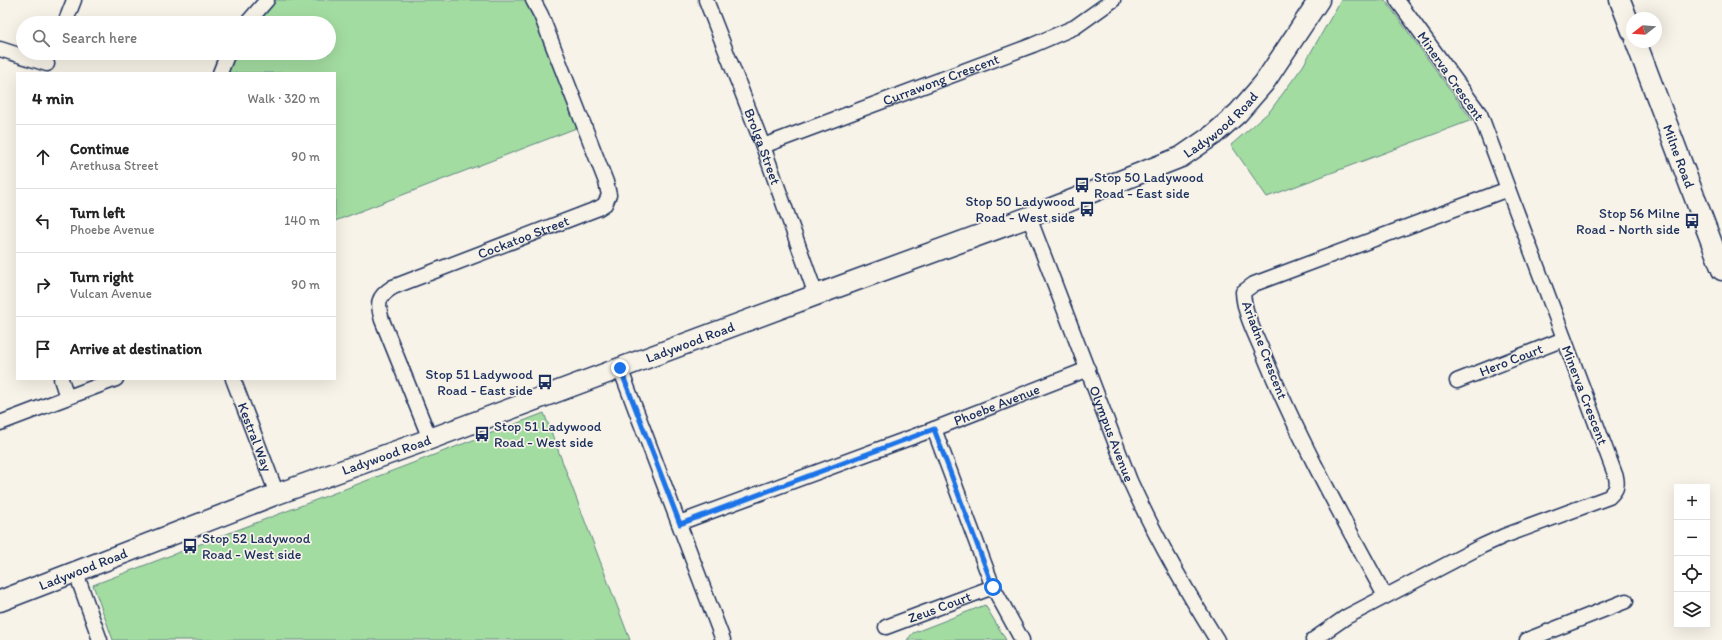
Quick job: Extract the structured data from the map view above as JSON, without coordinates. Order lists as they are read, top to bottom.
{
  "streets": {
    "street": [
      "Minerva Crescent",
      "Currawong Crescent",
      "Ladywood Road",
      "Brolga Street",
      "Milne Road",
      "Cockatoo Street",
      "Ariadne Crescent",
      "Hero Court",
      "Phoebe Avenue",
      "Olympus Avenue",
      "Kestral Way",
      "Zeus Court"
    ]
  },
  "crossings": [
    ["Minerva Crescent", "Ariadne Crescent"],
    ["Minerva Crescent", "Hero Court"],
    ["Currawong Crescent", "Brolga Street"],
    ["Ladywood Road", "Brolga Street"],
    ["Ladywood Road", "Cockatoo Street"],
    ["Ladywood Road", "Olympus Avenue"],
    ["Ladywood Road", "Kestral Way"],
    ["Phoebe Avenue", "Olympus Avenue"]
  ],
  "places": {
    "bus stop": [
      "Stop 50 Ladywood Road - East side",
      "Stop 50 Ladywood Road - West side",
      "Stop 56 Milne Road - North side",
      "Stop 51 Ladywood Road - East side",
      "Stop 51 Ladywood Road - West side",
      "Stop 52 Ladywood Road - West side"
    ]
  },
  "north": "left",
  "page": {
    "search": "Search here",
    "heading": ["4 min", "Walk · 320 m"],
    "list": [
      ["Continue", "Arethusa Street", "90 m"],
      ["Turn left", "Phoebe Avenue", "140 m"],
      ["Turn right", "Vulcan Avenue", "90 m"],
      "Arrive at destination"
    ],
    "map_buttons": ["+", "−"]
  }
}
